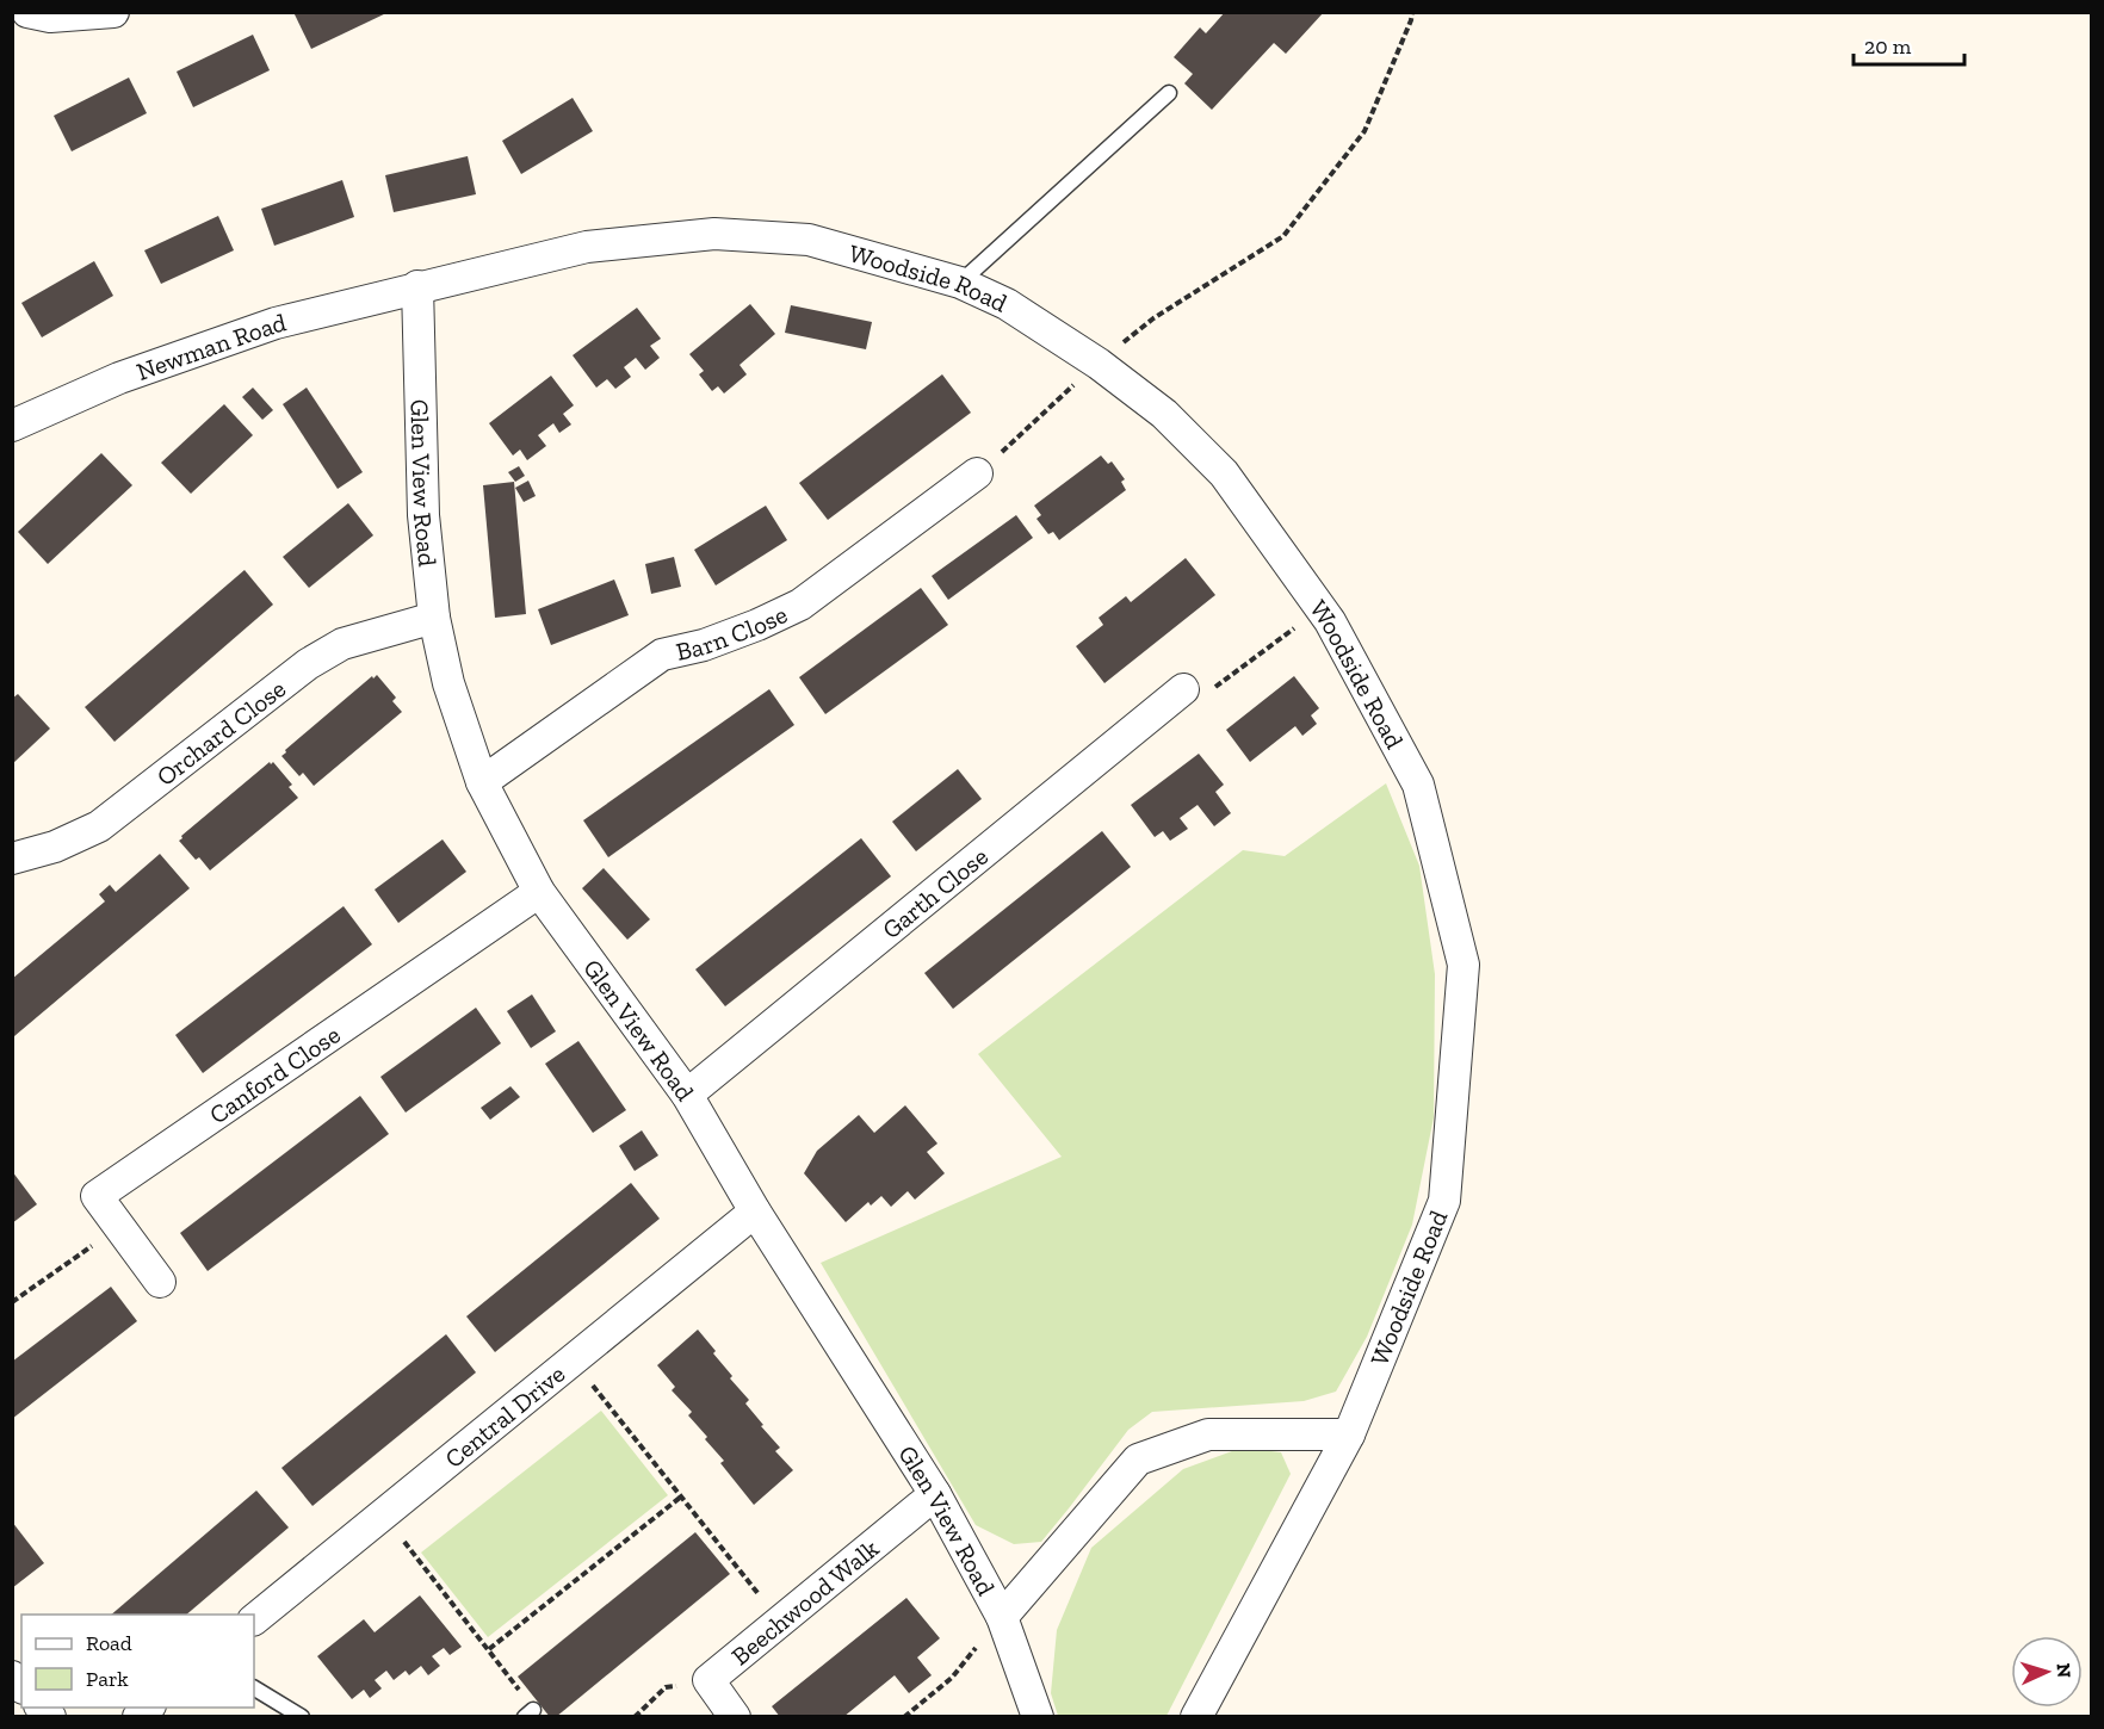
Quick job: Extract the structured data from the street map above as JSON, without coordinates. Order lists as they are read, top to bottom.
{
  "streets": {
    "street": [
      "Woodside Road",
      "Newman Road",
      "Glen View Road",
      "Barn Close",
      "Orchard Close",
      "Garth Close",
      "Canford Close",
      "Central Drive",
      "Beechwood Walk"
    ]
  },
  "crossings": [
    ["Woodside Road", "Newman Road"],
    ["Woodside Road", "Glen View Road"],
    ["Newman Road", "Glen View Road"],
    ["Glen View Road", "Barn Close"],
    ["Glen View Road", "Orchard Close"],
    ["Glen View Road", "Garth Close"],
    ["Glen View Road", "Canford Close"],
    ["Glen View Road", "Central Drive"],
    ["Glen View Road", "Beechwood Walk"]
  ],
  "legend": ["Road", "Park"],
  "scale_bar": "20 m",
  "north": "right"
}
